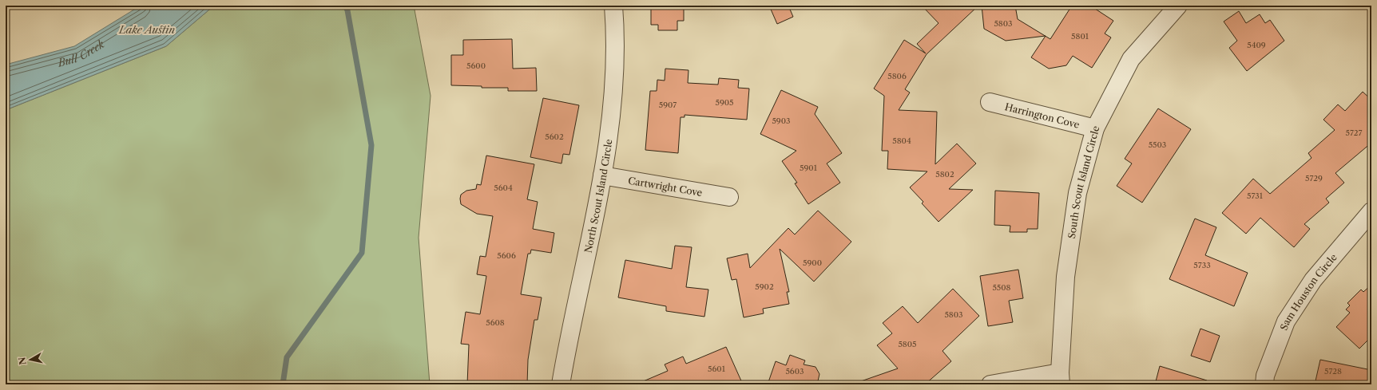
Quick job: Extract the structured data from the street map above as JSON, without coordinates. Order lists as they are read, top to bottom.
{
  "streets": {
    "street": [
      "Harrington Cove",
      "South Scout Island Circle",
      "Cartwright Cove",
      "North Scout Island Circle",
      "Sam Houston Circle"
    ]
  },
  "crossings": [
    ["Harrington Cove", "South Scout Island Circle"],
    ["Cartwright Cove", "North Scout Island Circle"]
  ],
  "water": ["Lake Austin", "Bull Creek"],
  "house_numbers": [
    "5803",
    "5801",
    "5409",
    "5600",
    "5806",
    "5905",
    "5907",
    "5903",
    "5727",
    "5602",
    "5804",
    "5503",
    "5901",
    "5802",
    "5729",
    "5604",
    "5731",
    "5606",
    "5900",
    "5733",
    "5902",
    "5508",
    "5803",
    "5608",
    "5805",
    "5601",
    "5603",
    "5728"
  ],
  "north": "left"
}
